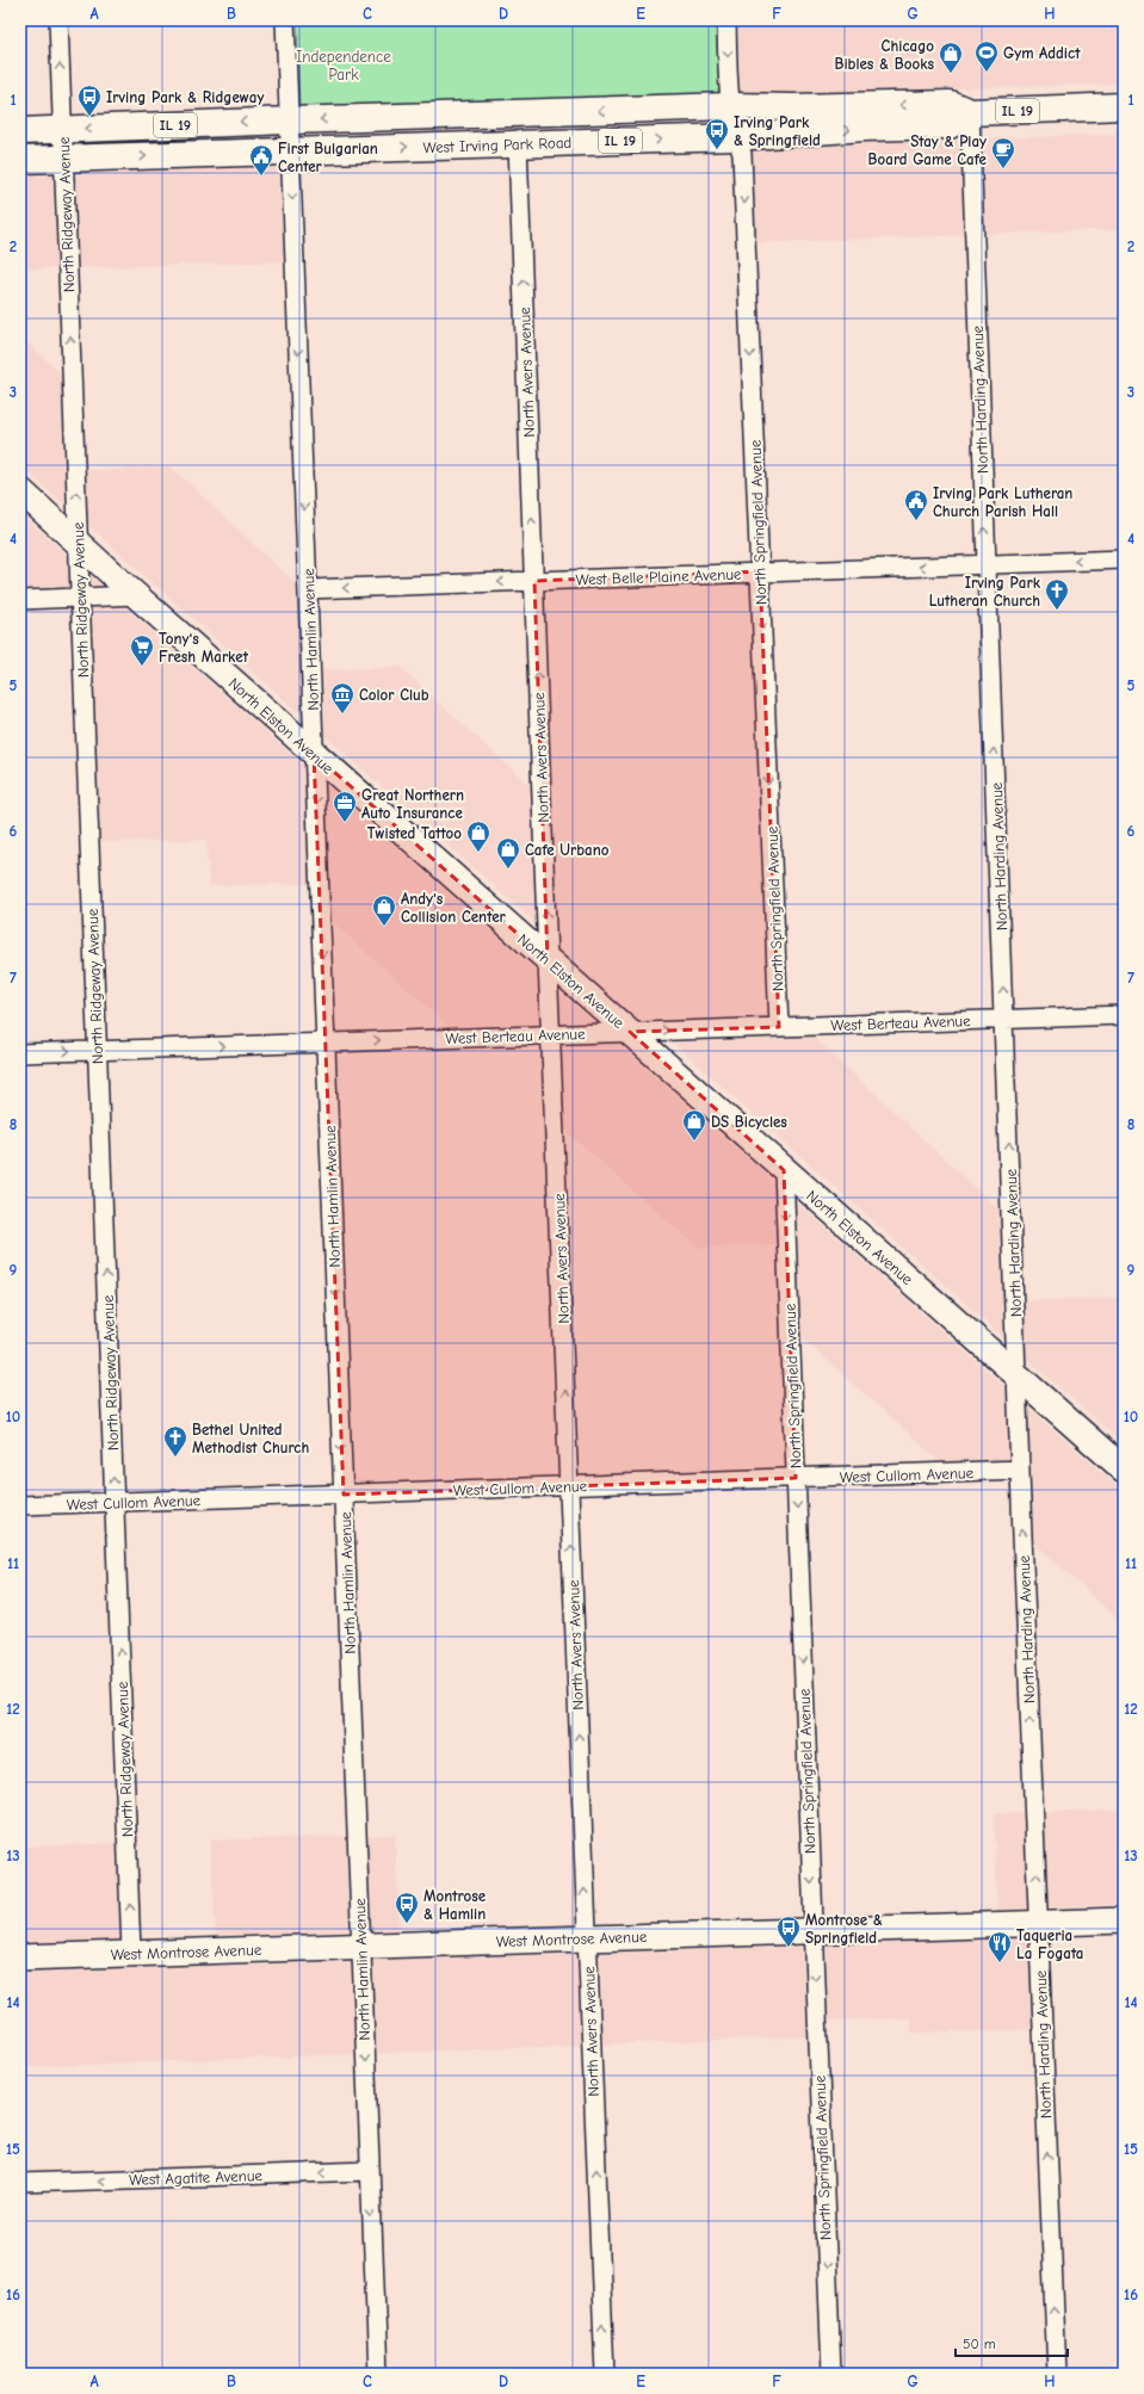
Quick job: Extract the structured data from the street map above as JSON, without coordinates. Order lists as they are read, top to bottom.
{
  "streets": {
    "main road": [
      "IL 19",
      "West Irving Park Road",
      "North Elston Avenue",
      "West Montrose Avenue"
    ],
    "street": [
      "North Ridgeway Avenue",
      "North Avers Avenue",
      "North Harding Avenue",
      "North Springfield Avenue",
      "West Belle Plaine Avenue",
      "North Hamlin Avenue",
      "West Berteau Avenue",
      "West Cullom Avenue",
      "West Agatite Avenue"
    ]
  },
  "crossings": [
    ["West Irving Park Road", "North Ridgeway Avenue"],
    ["West Irving Park Road", "North Avers Avenue"],
    ["West Irving Park Road", "North Harding Avenue"],
    ["West Irving Park Road", "North Springfield Avenue"],
    ["West Irving Park Road", "North Hamlin Avenue"],
    ["North Ridgeway Avenue", "North Elston Avenue"],
    ["North Ridgeway Avenue", "West Berteau Avenue"],
    ["North Ridgeway Avenue", "West Cullom Avenue"],
    ["North Ridgeway Avenue", "West Montrose Avenue"],
    ["North Avers Avenue", "West Belle Plaine Avenue"],
    ["North Avers Avenue", "North Elston Avenue"],
    ["North Avers Avenue", "West Berteau Avenue"],
    ["North Avers Avenue", "West Cullom Avenue"],
    ["North Avers Avenue", "West Montrose Avenue"],
    ["North Harding Avenue", "West Belle Plaine Avenue"],
    ["North Harding Avenue", "North Elston Avenue"],
    ["North Harding Avenue", "West Berteau Avenue"],
    ["North Harding Avenue", "West Cullom Avenue"],
    ["North Harding Avenue", "West Montrose Avenue"],
    ["North Springfield Avenue", "West Belle Plaine Avenue"],
    ["North Springfield Avenue", "North Elston Avenue"],
    ["North Springfield Avenue", "West Berteau Avenue"],
    ["North Springfield Avenue", "West Cullom Avenue"],
    ["North Springfield Avenue", "West Montrose Avenue"],
    ["West Belle Plaine Avenue", "North Hamlin Avenue"],
    ["North Hamlin Avenue", "North Elston Avenue"],
    ["North Hamlin Avenue", "West Berteau Avenue"],
    ["North Hamlin Avenue", "West Cullom Avenue"],
    ["North Hamlin Avenue", "West Montrose Avenue"],
    ["North Hamlin Avenue", "West Agatite Avenue"],
    ["North Elston Avenue", "West Berteau Avenue"]
  ],
  "one_way": [
    "North Ridgeway Avenue",
    "North Avers Avenue",
    "North Harding Avenue",
    "North Springfield Avenue",
    "West Belle Plaine Avenue",
    "North Hamlin Avenue",
    "West Berteau Avenue",
    "West Agatite Avenue"
  ],
  "parks": ["Independence Park"],
  "places": {
    "sports": ["Gym Addict"],
    "shop": [
      "Chicago Bibles & Books",
      "Twisted Tattoo",
      "Cafe Urbano",
      "Andy's Collision Center",
      "DS Bicycles"
    ],
    "bus stop": [
      "Irving Park & Ridgeway",
      "Irving Park & Springfield",
      "Montrose & Hamlin",
      "Montrose & Springfield"
    ],
    "cafe": ["Stay & Play Board Game Cafe"],
    "public building": ["First Bulgarian Center", "Irving Park Lutheran Church Parish Hall"],
    "church": ["Irving Park Lutheran Church", "Bethel United Methodist Church"],
    "supermarket": ["Tony's Fresh Market"],
    "museum": ["Color Club"],
    "office": ["Great Northern Auto Insurance"],
    "restaurant": ["Taqueria La Fogata"]
  },
  "scale_bar": "50 m",
  "grid": {
    "columns": [
      "A",
      "B",
      "C",
      "D",
      "E",
      "F",
      "G",
      "H"
    ],
    "rows": [
      "1",
      "2",
      "3",
      "4",
      "5",
      "6",
      "7",
      "8",
      "9",
      "10",
      "11",
      "12",
      "13",
      "14",
      "15",
      "16"
    ]
  }
}
